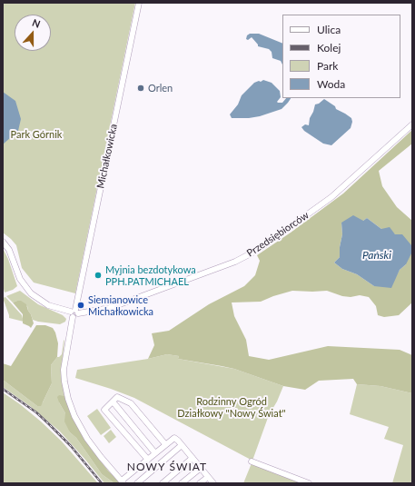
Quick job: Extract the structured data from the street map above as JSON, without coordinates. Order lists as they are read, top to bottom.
{
  "streets": {
    "street": ["Michałkowicka", "Przedsiębiorców"]
  },
  "crossings": [
    ["Michałkowicka", "Przedsiębiorców"]
  ],
  "districts": ["NOWY ŚWIAT"],
  "water": ["Pański"],
  "parks": ["Park Górnik", "Rodzinny Ogród Działkowy \"Nowy Świat\""],
  "places": ["Orlen", "Myjnia bezdotykowa PPH.PATMICHAEL", "Siemianowice Michałkowicka"],
  "legend": [
    "Ulica",
    "Kolej",
    "Park",
    "Woda"
  ],
  "north": "top"
}
